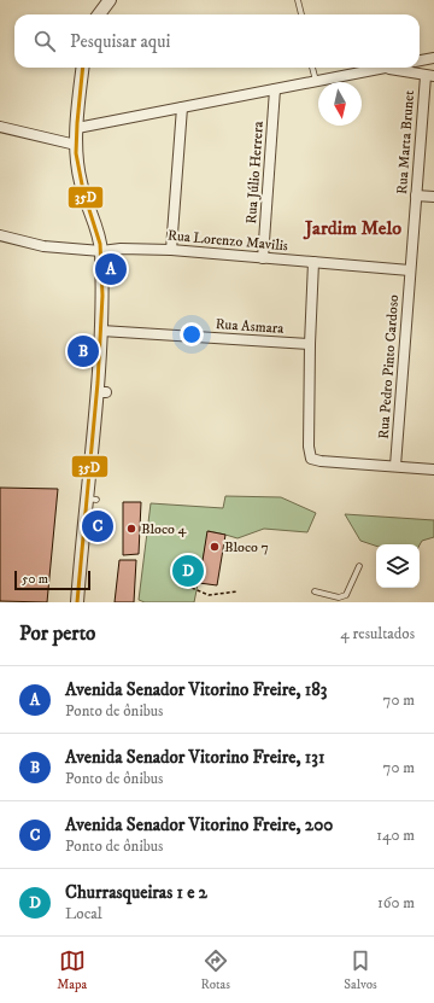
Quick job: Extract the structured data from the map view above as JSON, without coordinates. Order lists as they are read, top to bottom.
{
  "streets": {
    "street": [
      "Rua Marta Brunet",
      "Rua Júlio Herrera",
      "Rua Lorenzo Mavilis",
      "Rua Asmara",
      "Rua Pedro Pinto Cardoso"
    ]
  },
  "crossings": [
    ["Rua Marta Brunet", "Rua Lorenzo Mavilis"],
    ["Rua Marta Brunet", "Rua Pedro Pinto Cardoso"],
    ["Rua Júlio Herrera", "Rua Lorenzo Mavilis"],
    ["Rua Lorenzo Mavilis", "Rua Pedro Pinto Cardoso"]
  ],
  "districts": ["Jardim Melo"],
  "places": ["Bloco 4", "Bloco 7"],
  "lines": ["transit line 35D"],
  "scale_bar": "50 m",
  "north": "bottom",
  "page": {
    "search": "Pesquisar aqui",
    "pins": [
      "A",
      "B",
      "C",
      "D"
    ],
    "scale": "50 m",
    "heading": ["Por perto", "4 resultados"],
    "list": [
      {
        "mark": "A",
        "name": "Avenida Senador Vitorino Freire, 183",
        "note": "Ponto de ônibus",
        "value": "70 m"
      },
      {
        "mark": "B",
        "name": "Avenida Senador Vitorino Freire, 131",
        "note": "Ponto de ônibus",
        "value": "70 m"
      },
      {
        "mark": "C",
        "name": "Avenida Senador Vitorino Freire, 200",
        "note": "Ponto de ônibus",
        "value": "140 m"
      },
      {
        "mark": "D",
        "name": "Churrasqueiras 1 e 2",
        "note": "Local",
        "value": "160 m"
      }
    ],
    "nav": ["Mapa", "Rotas", "Salvos"]
  }
}
